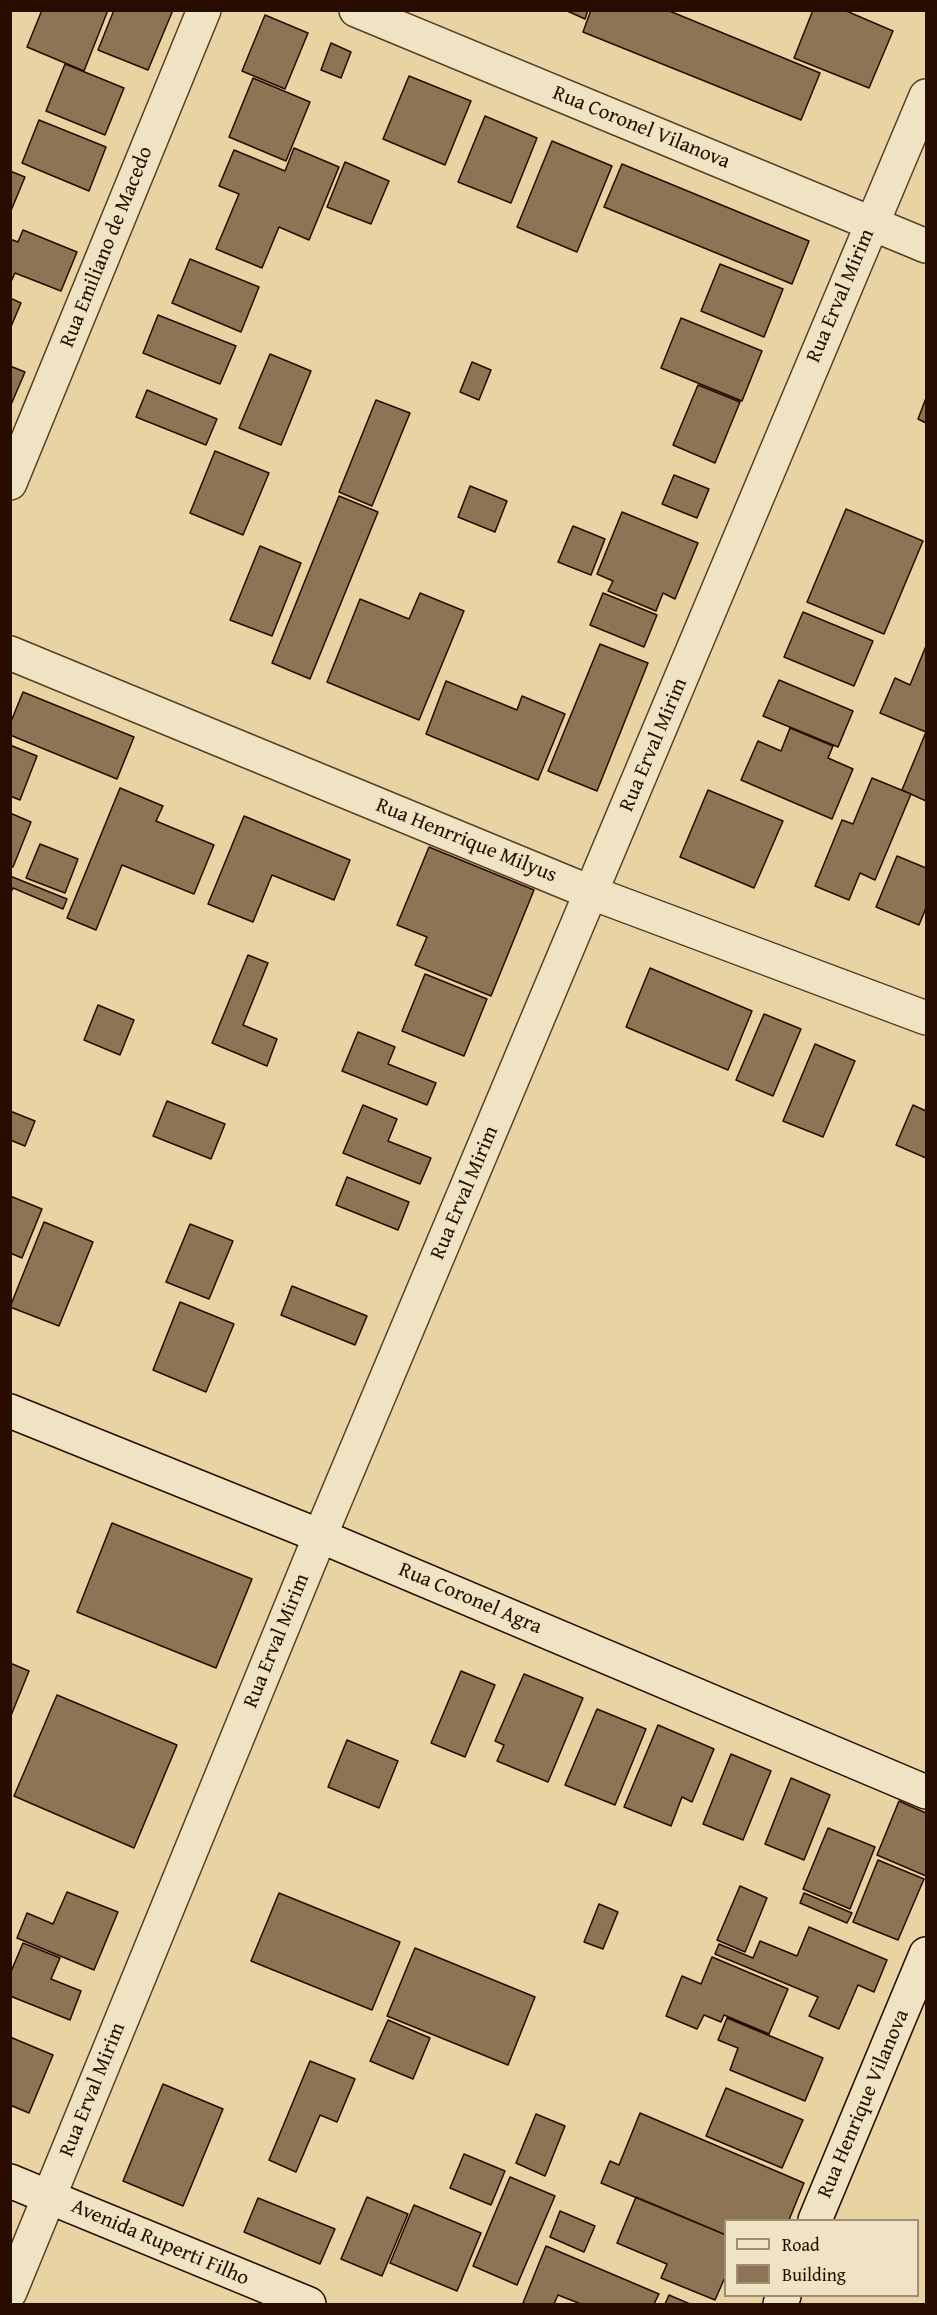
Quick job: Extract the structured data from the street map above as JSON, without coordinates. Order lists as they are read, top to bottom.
{
  "streets": {
    "street": [
      "Rua Coronel Vilanova",
      "Rua Emiliano de Macedo",
      "Rua Erval Mirim",
      "Rua Henrrique Milyus",
      "Rua Coronel Agra",
      "Rua Henrique Vilanova",
      "Avenida Ruperti Filho"
    ]
  },
  "crossings": [
    ["Rua Coronel Vilanova", "Rua Erval Mirim"],
    ["Rua Erval Mirim", "Rua Henrrique Milyus"],
    ["Rua Erval Mirim", "Rua Coronel Agra"],
    ["Rua Erval Mirim", "Avenida Ruperti Filho"]
  ],
  "legend": ["Road", "Building"]
}
